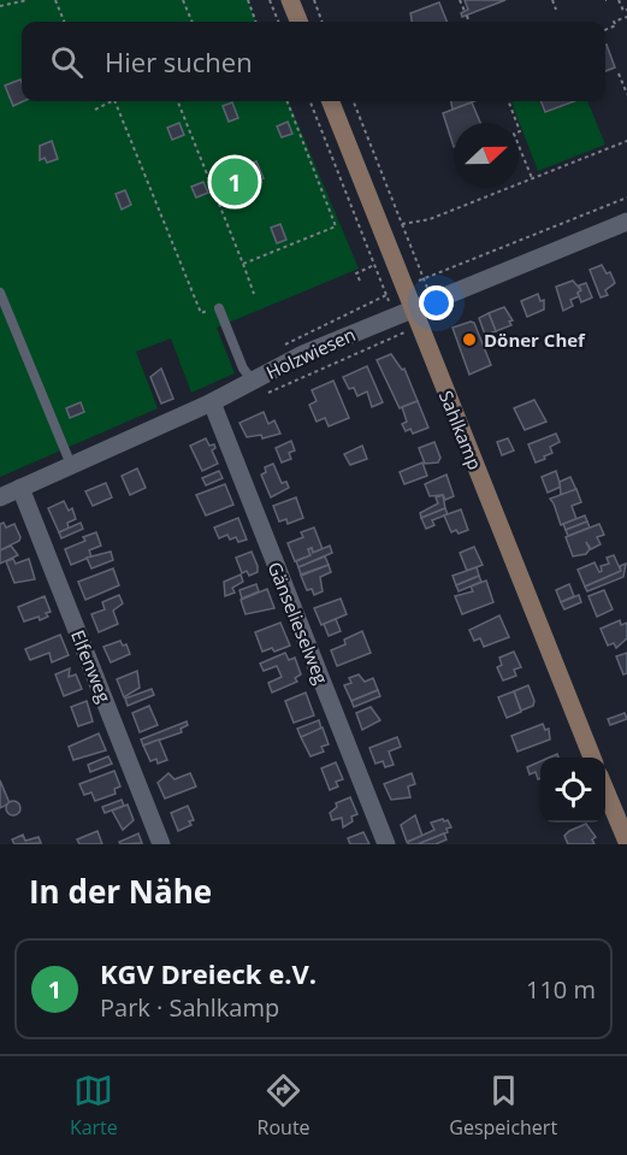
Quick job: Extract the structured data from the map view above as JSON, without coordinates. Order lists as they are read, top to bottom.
{
  "streets": {
    "street": [
      "Holzwiesen",
      "Sahlkamp",
      "Gänselieselweg",
      "Elfenweg"
    ]
  },
  "crossings": [
    ["Holzwiesen", "Sahlkamp"],
    ["Holzwiesen", "Gänselieselweg"],
    ["Holzwiesen", "Elfenweg"]
  ],
  "places": ["Döner Chef"],
  "north": "right",
  "page": {
    "search": "Hier suchen",
    "pins": "1",
    "heading": "In der Nähe",
    "list": [
      {
        "mark": "1",
        "name": "KGV Dreieck e.V.",
        "note": "Park · Sahlkamp",
        "value": "110 m"
      }
    ],
    "nav": ["Karte", "Route", "Gespeichert"]
  }
}
